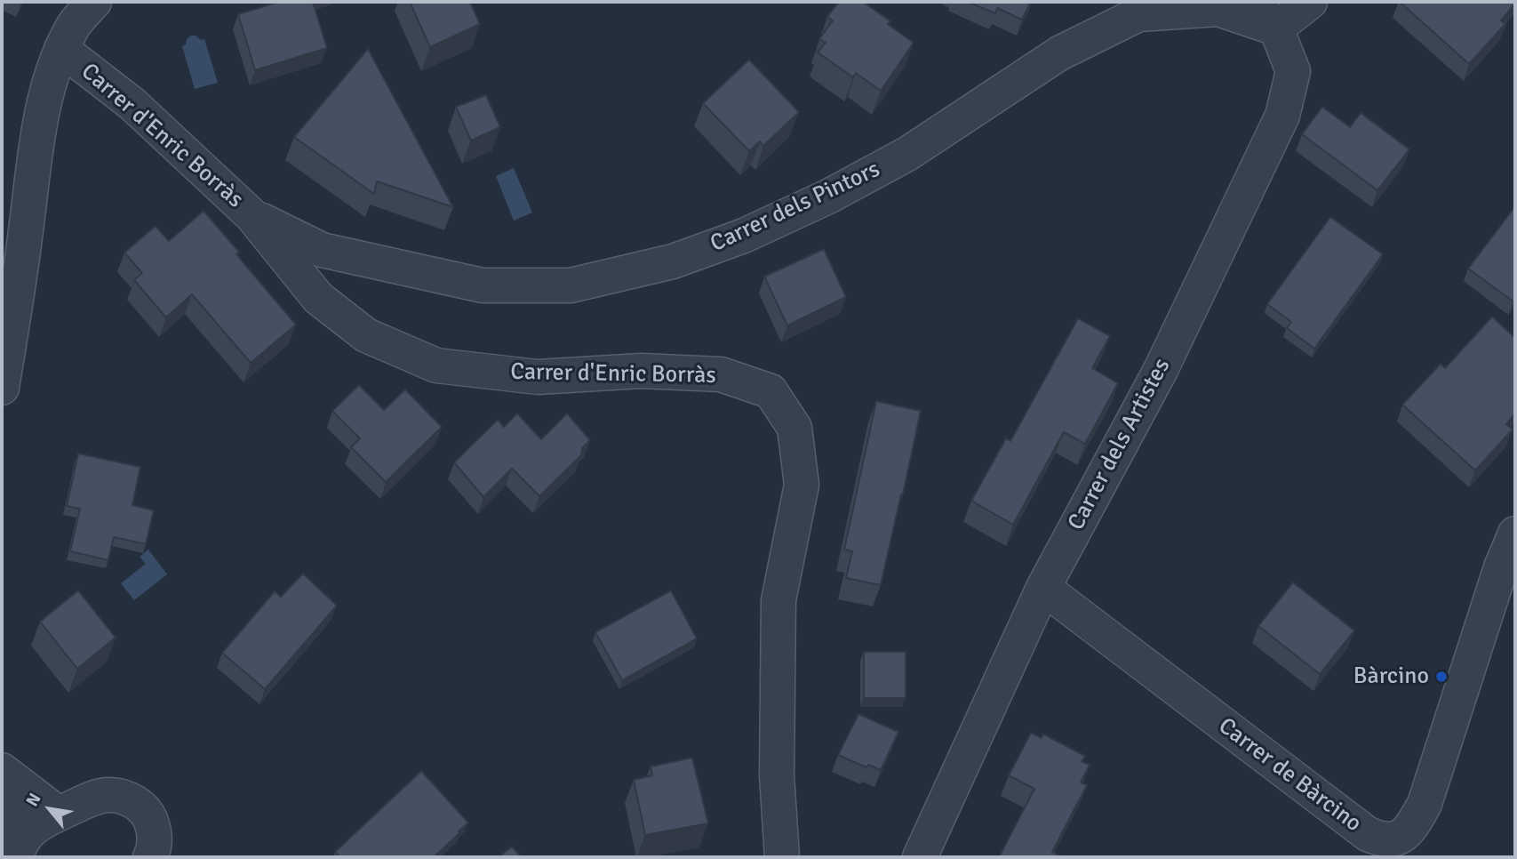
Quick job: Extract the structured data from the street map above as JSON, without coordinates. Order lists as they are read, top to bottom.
{
  "streets": {
    "street": [
      "Carrer d'Enric Borràs",
      "Carrer dels Pintors",
      "Carrer dels Artistes",
      "Carrer de Bàrcino"
    ]
  },
  "crossings": [
    ["Carrer d'Enric Borràs", "Carrer dels Pintors"],
    ["Carrer dels Pintors", "Carrer dels Artistes"],
    ["Carrer dels Artistes", "Carrer de Bàrcino"]
  ],
  "places": ["Bàrcino"],
  "north": "top left"
}
